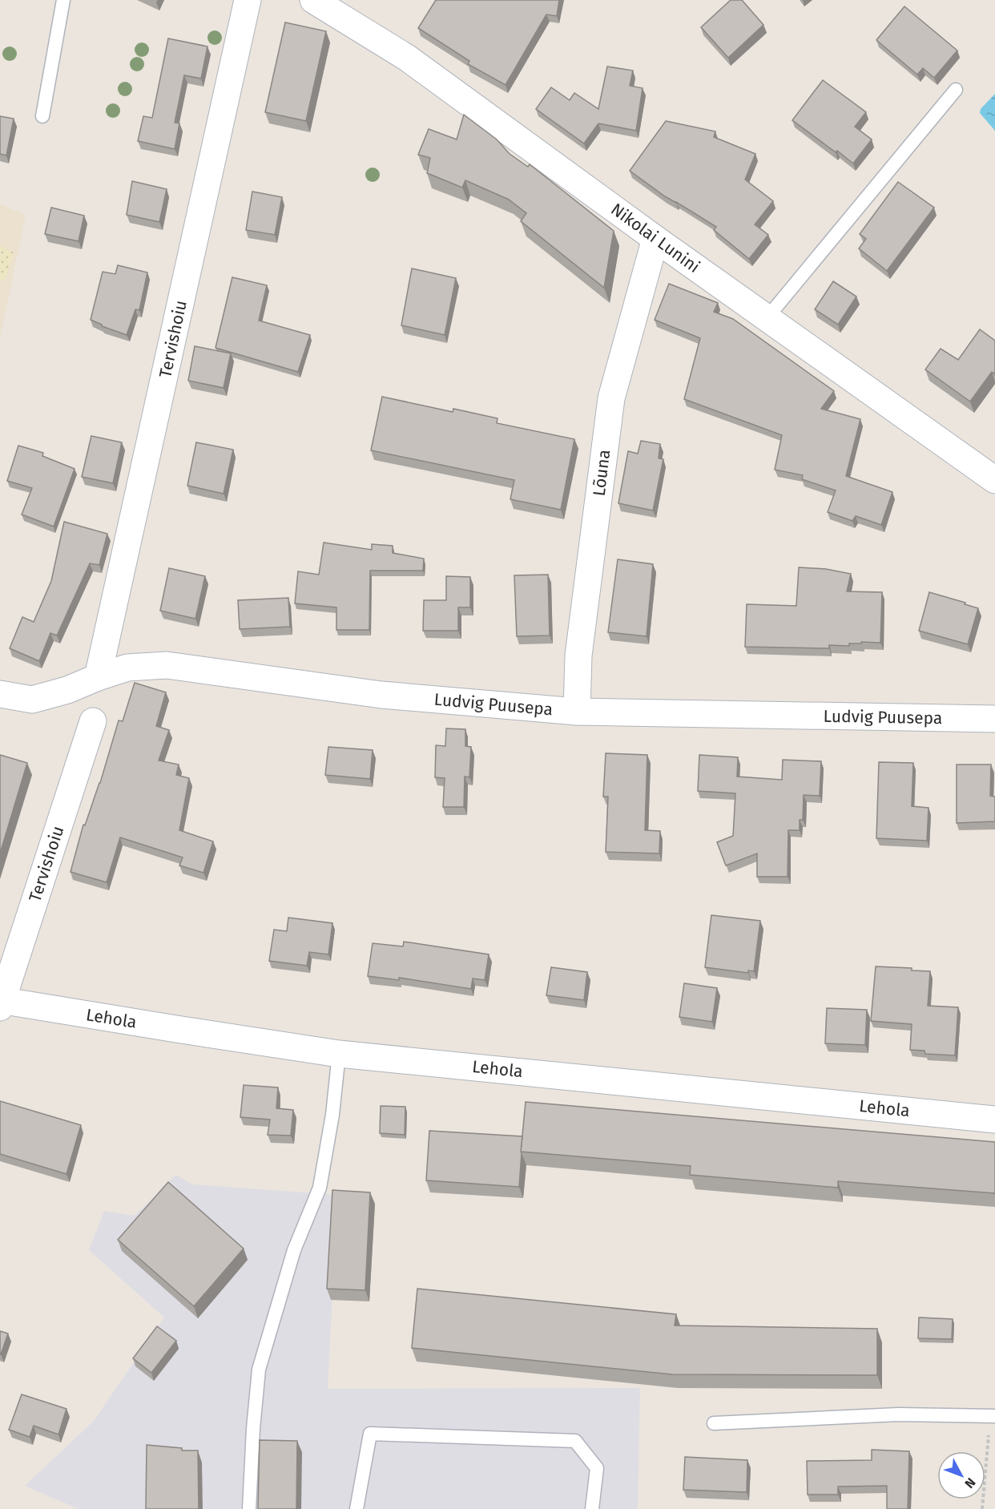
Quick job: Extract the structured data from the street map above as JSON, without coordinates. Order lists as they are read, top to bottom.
{
  "streets": {
    "street": [
      "Nikolai Lunini",
      "Tervishoiu",
      "Lõuna",
      "Ludvig Puusepa",
      "Lehola"
    ]
  },
  "crossings": [
    ["Nikolai Lunini", "Lõuna"],
    ["Tervishoiu", "Ludvig Puusepa"],
    ["Tervishoiu", "Lehola"],
    ["Lõuna", "Ludvig Puusepa"]
  ],
  "north": "bottom right"
}
